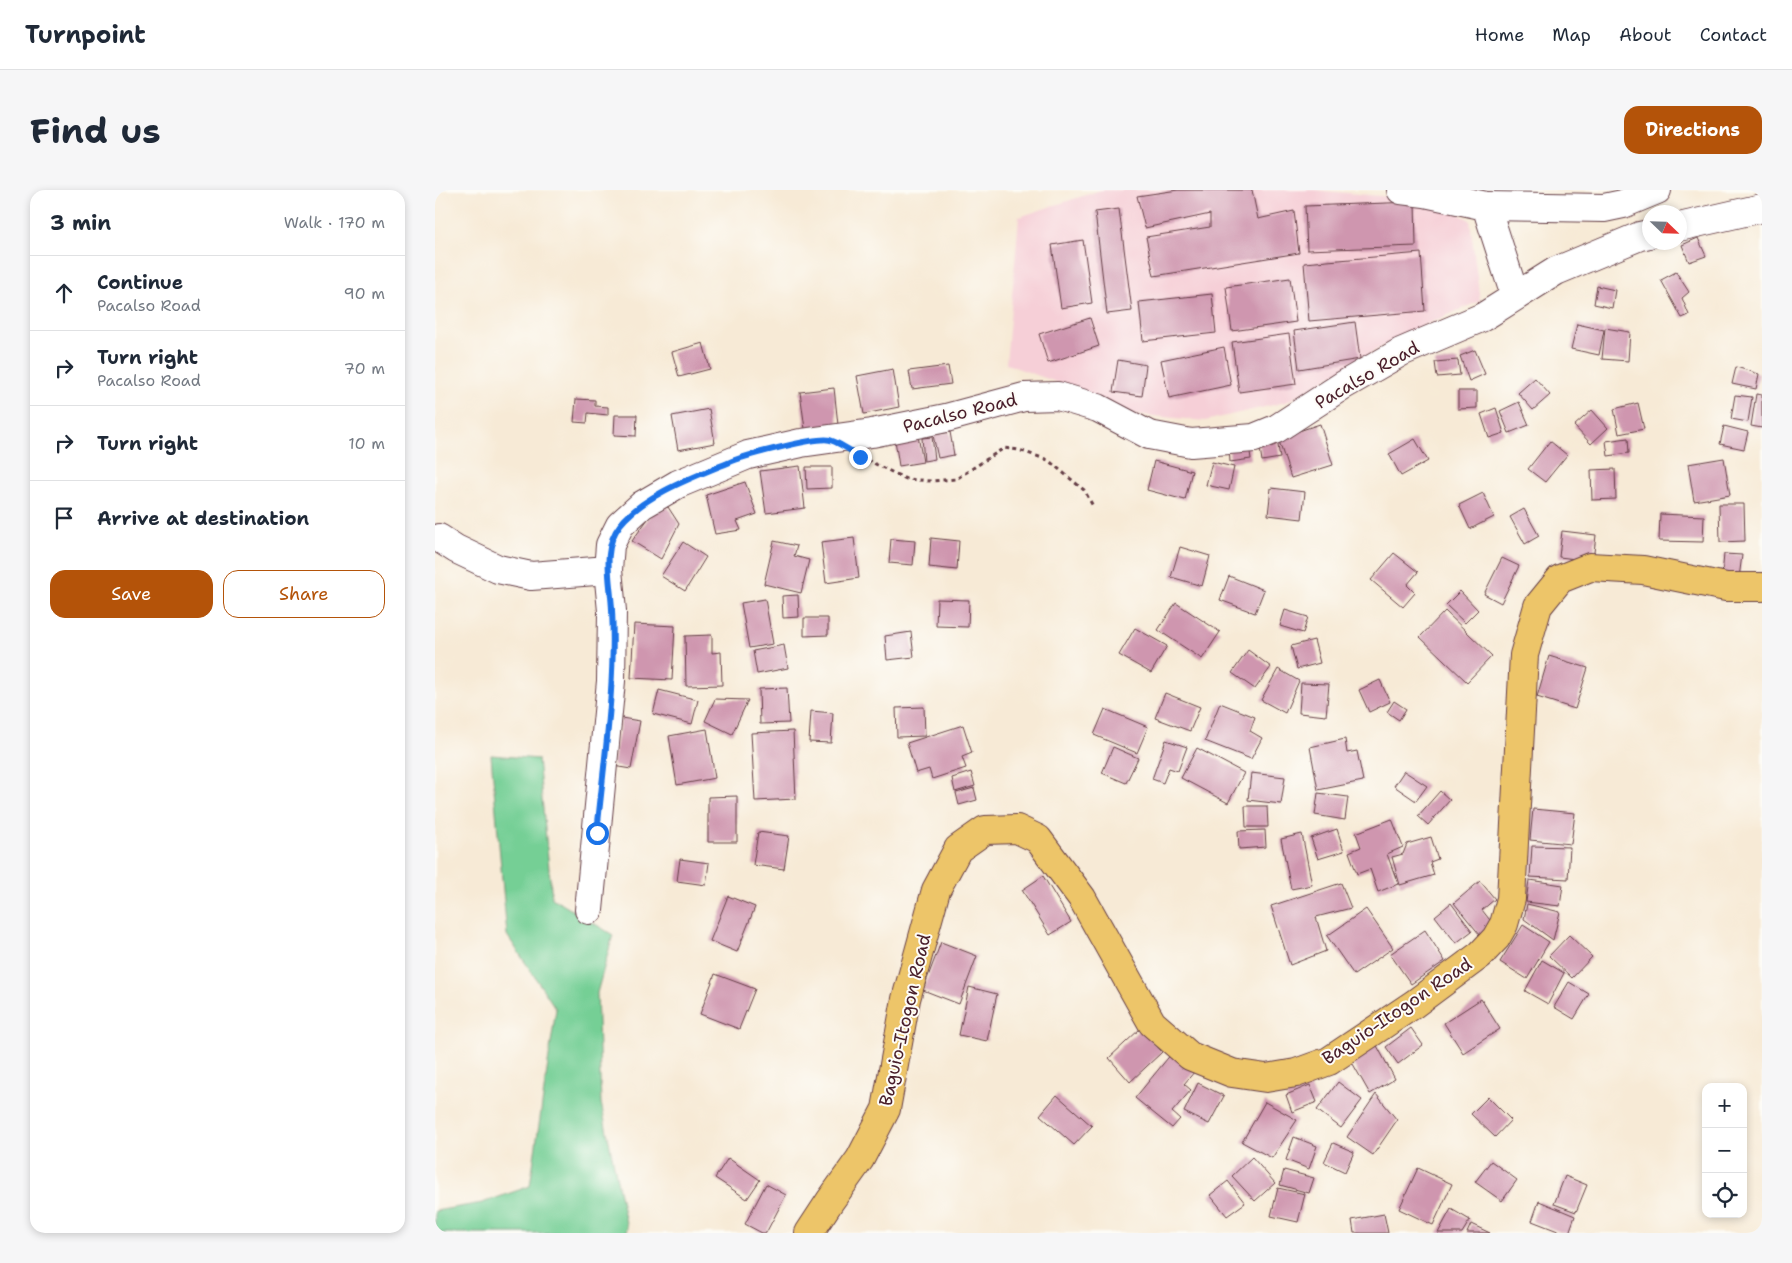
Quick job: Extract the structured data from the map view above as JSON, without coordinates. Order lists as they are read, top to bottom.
{
  "streets": {
    "main road": ["Baguio-Itogon Road"],
    "street": ["Pacalso Road"]
  },
  "north": "bottom right",
  "page": {
    "header": "Turnpoint",
    "nav": [
      "Home",
      "Map",
      "About",
      "Contact"
    ],
    "buttons": [
      "Directions",
      ["Save", "Share"]
    ],
    "title": "Find us",
    "heading": ["3 min", "Walk · 170 m"],
    "list": [
      ["Continue", "Pacalso Road", "90 m"],
      ["Turn right", "Pacalso Road", "70 m"],
      ["Turn right", "10 m"],
      "Arrive at destination"
    ],
    "map_buttons": ["+", "−"]
  }
}
